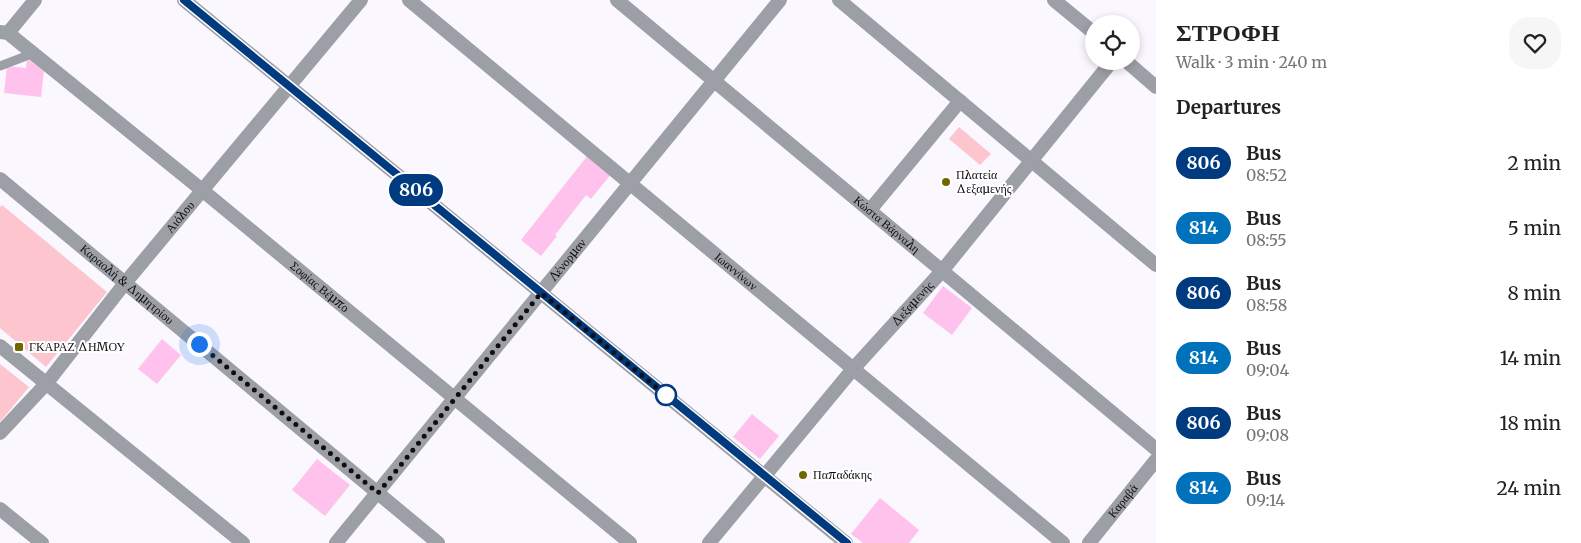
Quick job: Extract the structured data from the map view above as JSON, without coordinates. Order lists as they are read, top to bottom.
{
  "streets": {
    "street": [
      "Αιόλου",
      "Κώστα Βάρναλη",
      "Λένορμαν",
      "Ιωαννίνων",
      "Καραολή & Δημητρίου",
      "Σοφίας Βέμπο",
      "Δεξαμενής",
      "Καραβά"
    ]
  },
  "crossings": [
    ["Αιόλου", "Καραολή & Δημητρίου"],
    ["Αιόλου", "Σοφίας Βέμπο"],
    ["Κώστα Βάρναλη", "Λένορμαν"],
    ["Κώστα Βάρναλη", "Δεξαμενής"],
    ["Λένορμαν", "Ιωαννίνων"],
    ["Λένορμαν", "Καραολή & Δημητρίου"],
    ["Λένορμαν", "Σοφίας Βέμπο"],
    ["Ιωαννίνων", "Δεξαμενής"]
  ],
  "places": {
    "other": ["Πλατεία Δεξαμενής", "Παπαδάκης"],
    "transit": ["ΓΚΑΡΑΖ ΔΗΜΟΥ"]
  },
  "lines": ["bus line 806"],
  "page": {
    "on_map": "806",
    "heading": [
      ["ΣΤΡΟΦΗ", "Walk · 3 min · 240 m"],
      "Departures"
    ],
    "list": [
      {
        "mark": "806",
        "name": "Bus",
        "note": "08:52",
        "value": "2 min"
      },
      {
        "mark": "814",
        "name": "Bus",
        "note": "08:55",
        "value": "5 min"
      },
      {
        "mark": "806",
        "name": "Bus",
        "note": "08:58",
        "value": "8 min"
      },
      {
        "mark": "814",
        "name": "Bus",
        "note": "09:04",
        "value": "14 min"
      },
      {
        "mark": "806",
        "name": "Bus",
        "note": "09:08",
        "value": "18 min"
      },
      {
        "mark": "814",
        "name": "Bus",
        "note": "09:14",
        "value": "24 min"
      }
    ]
  }
}
